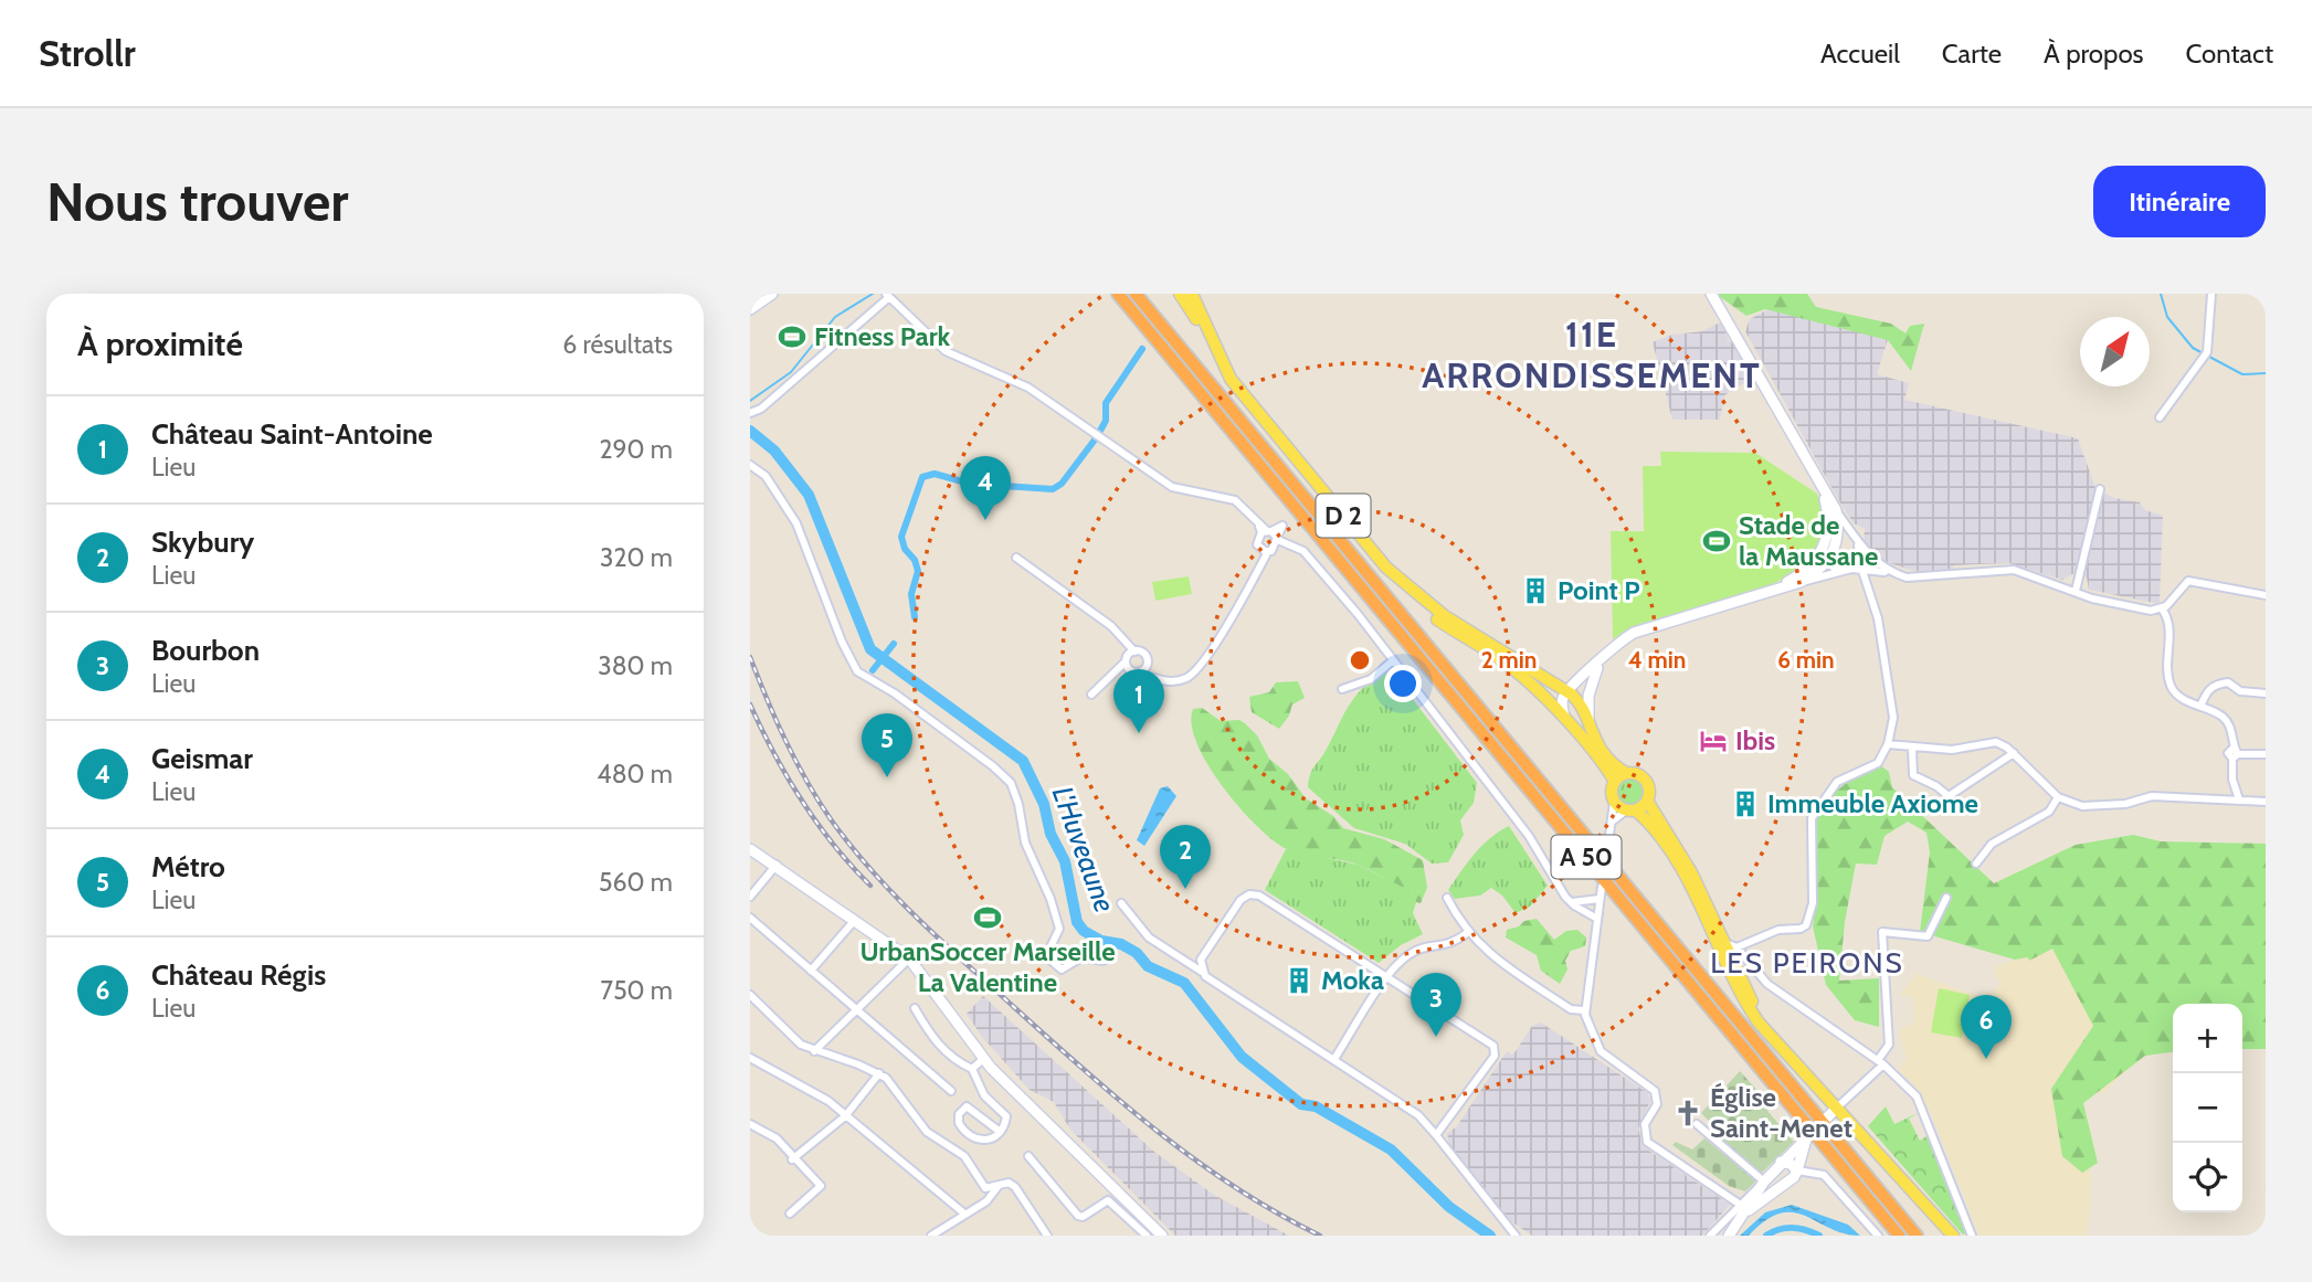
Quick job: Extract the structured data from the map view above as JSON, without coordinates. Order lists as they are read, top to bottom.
{
  "streets": {
    "highway": ["A 50"],
    "main road": ["D 2"]
  },
  "districts": ["11E ARRONDISSEMENT", "LES PEIRONS"],
  "water": ["L'Huveaune"],
  "places": {
    "sports": ["Fitness Park", "Stade de la Maussane", "UrbanSoccer Marseille La Valentine"],
    "building": ["Point P", "Immeuble Axiome", "Moka"],
    "hotel": ["Ibis"],
    "church": ["Église Saint-Menet"]
  },
  "north": "top right",
  "page": {
    "header": "Strollr",
    "nav": [
      "Accueil",
      "Carte",
      "À propos",
      "Contact"
    ],
    "buttons": "Itinéraire",
    "title": "Nous trouver",
    "heading": ["À proximité", "6 résultats"],
    "list": [
      {
        "mark": "1",
        "name": "Château Saint-Antoine",
        "note": "Lieu",
        "value": "290 m"
      },
      {
        "mark": "2",
        "name": "Skybury",
        "note": "Lieu",
        "value": "320 m"
      },
      {
        "mark": "3",
        "name": "Bourbon",
        "note": "Lieu",
        "value": "380 m"
      },
      {
        "mark": "4",
        "name": "Geismar",
        "note": "Lieu",
        "value": "480 m"
      },
      {
        "mark": "5",
        "name": "Métro",
        "note": "Lieu",
        "value": "560 m"
      },
      {
        "mark": "6",
        "name": "Château Régis",
        "note": "Lieu",
        "value": "750 m"
      }
    ],
    "pins": [
      "4",
      "1",
      "5",
      "2",
      "3",
      "6"
    ],
    "map_buttons": ["+", "−"]
  },
  "rings": ["2 min", "4 min", "6 min"]
}
